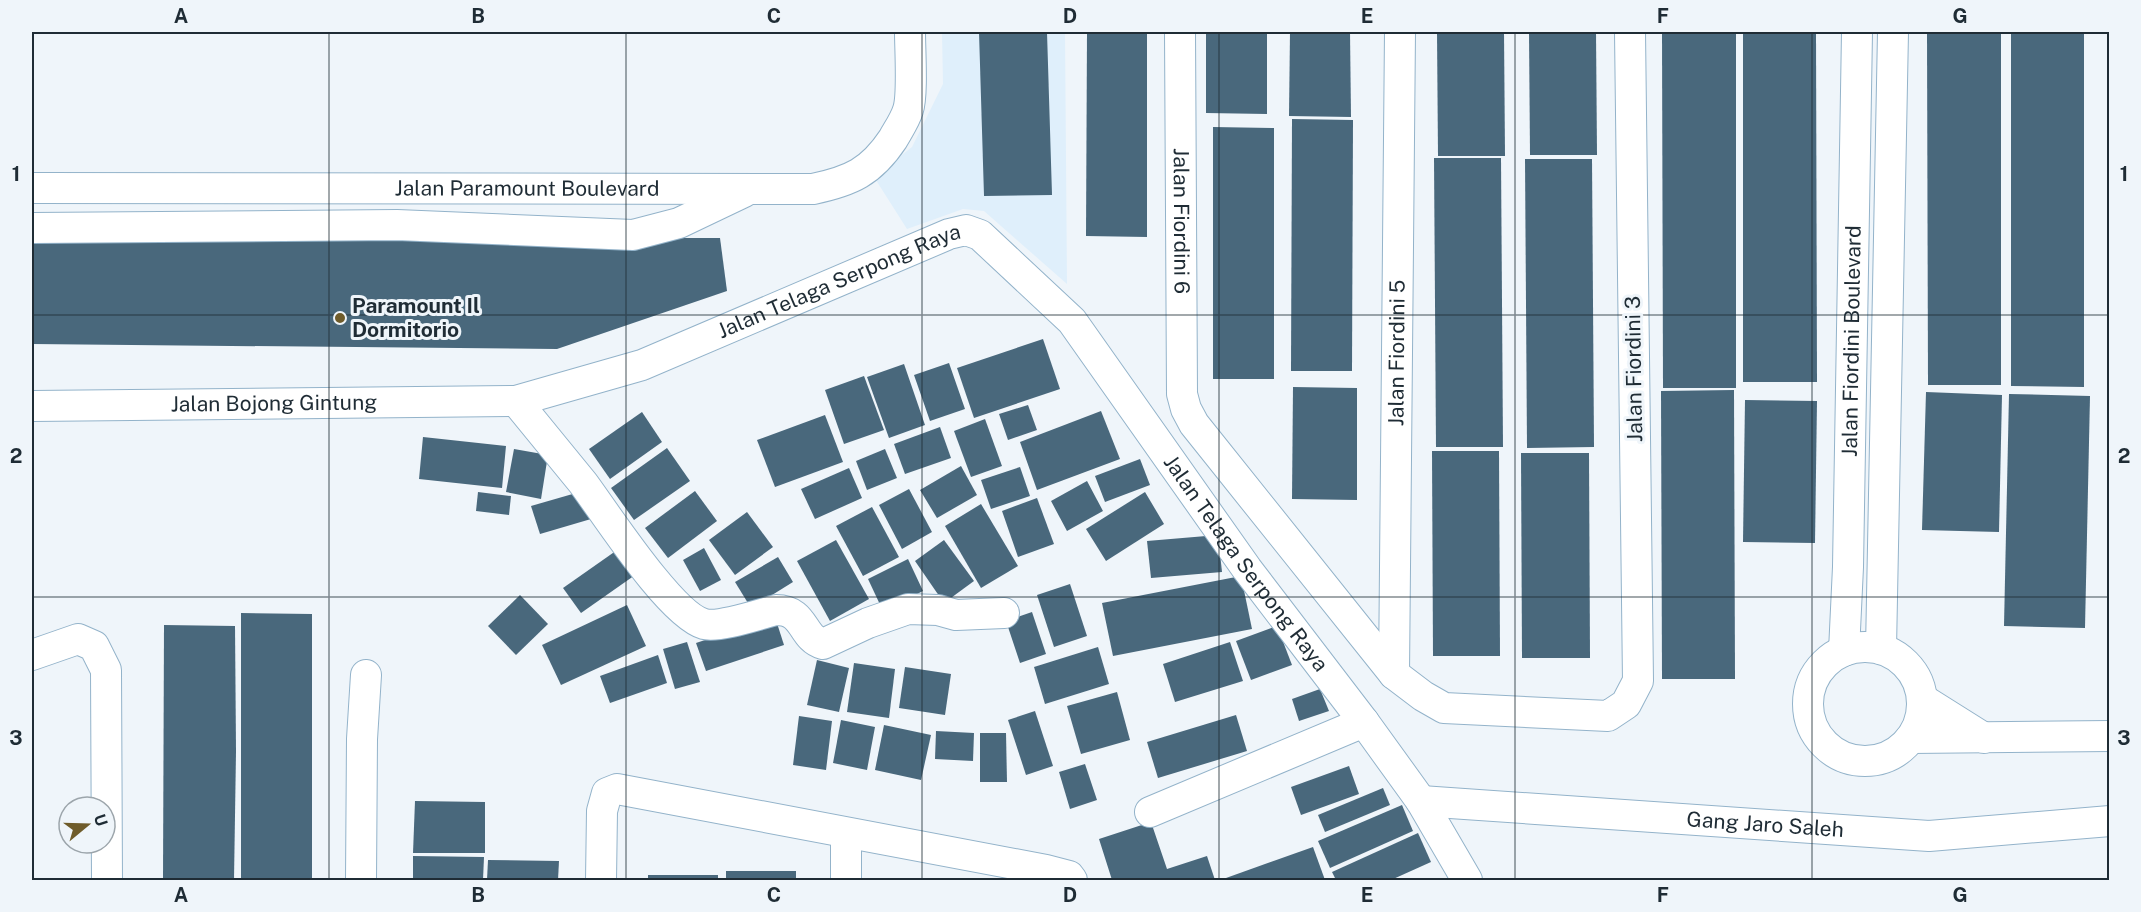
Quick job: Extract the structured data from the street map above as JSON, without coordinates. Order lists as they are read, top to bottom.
{
  "streets": {
    "street": [
      "Jalan Paramount Boulevard",
      "Jalan Fiordini 6",
      "Jalan Telaga Serpong Raya",
      "Jalan Fiordini Boulevard",
      "Jalan Fiordini 5",
      "Jalan Fiordini 3",
      "Jalan Bojong Gintung",
      "Gang Jaro Saleh"
    ]
  },
  "crossings": [
    ["Jalan Fiordini 6", "Jalan Fiordini 5"],
    ["Jalan Fiordini 6", "Jalan Fiordini 3"],
    ["Jalan Telaga Serpong Raya", "Jalan Bojong Gintung"],
    ["Jalan Telaga Serpong Raya", "Gang Jaro Saleh"],
    ["Jalan Fiordini 5", "Jalan Fiordini 3"]
  ],
  "places": ["Paramount Il Dormitorio"],
  "north": "right",
  "grid": {
    "columns": [
      "A",
      "B",
      "C",
      "D",
      "E",
      "F",
      "G"
    ],
    "rows": ["1", "2", "3"]
  }
}
